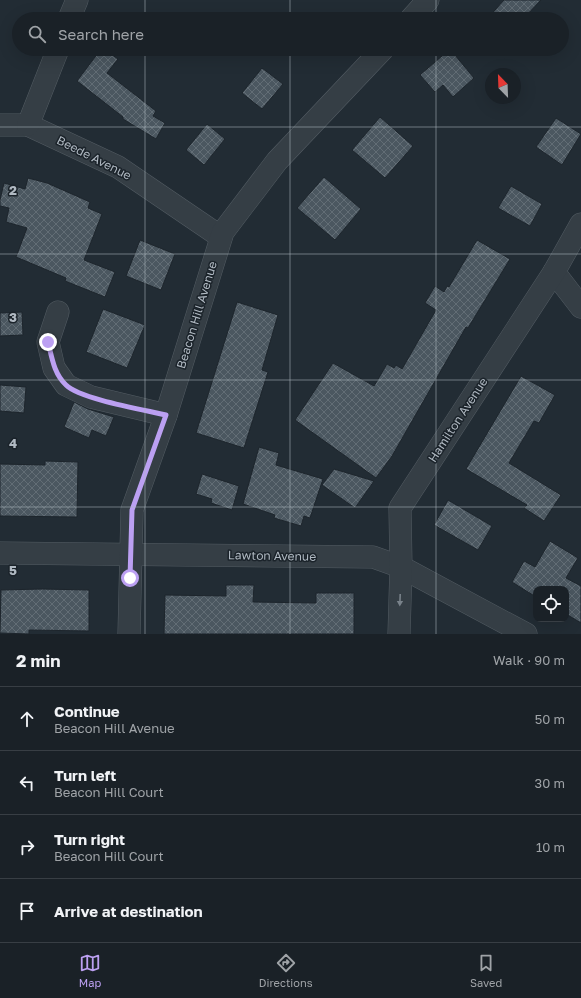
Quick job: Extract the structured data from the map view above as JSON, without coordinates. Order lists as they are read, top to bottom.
{
  "streets": {
    "street": [
      "Beede Avenue",
      "Beacon Hill Avenue",
      "Hamilton Avenue",
      "Lawton Avenue"
    ]
  },
  "crossings": [
    ["Beede Avenue", "Beacon Hill Avenue"],
    ["Beacon Hill Avenue", "Lawton Avenue"],
    ["Hamilton Avenue", "Lawton Avenue"]
  ],
  "north": "top left",
  "page": {
    "search": "Search here",
    "heading": ["2 min", "Walk · 90 m"],
    "list": [
      ["Continue", "Beacon Hill Avenue", "50 m"],
      ["Turn left", "Beacon Hill Court", "30 m"],
      ["Turn right", "Beacon Hill Court", "10 m"],
      "Arrive at destination"
    ],
    "nav": ["Map", "Directions", "Saved"]
  },
  "grid": {
    "rows": [
      "2",
      "3",
      "4",
      "5"
    ]
  }
}
